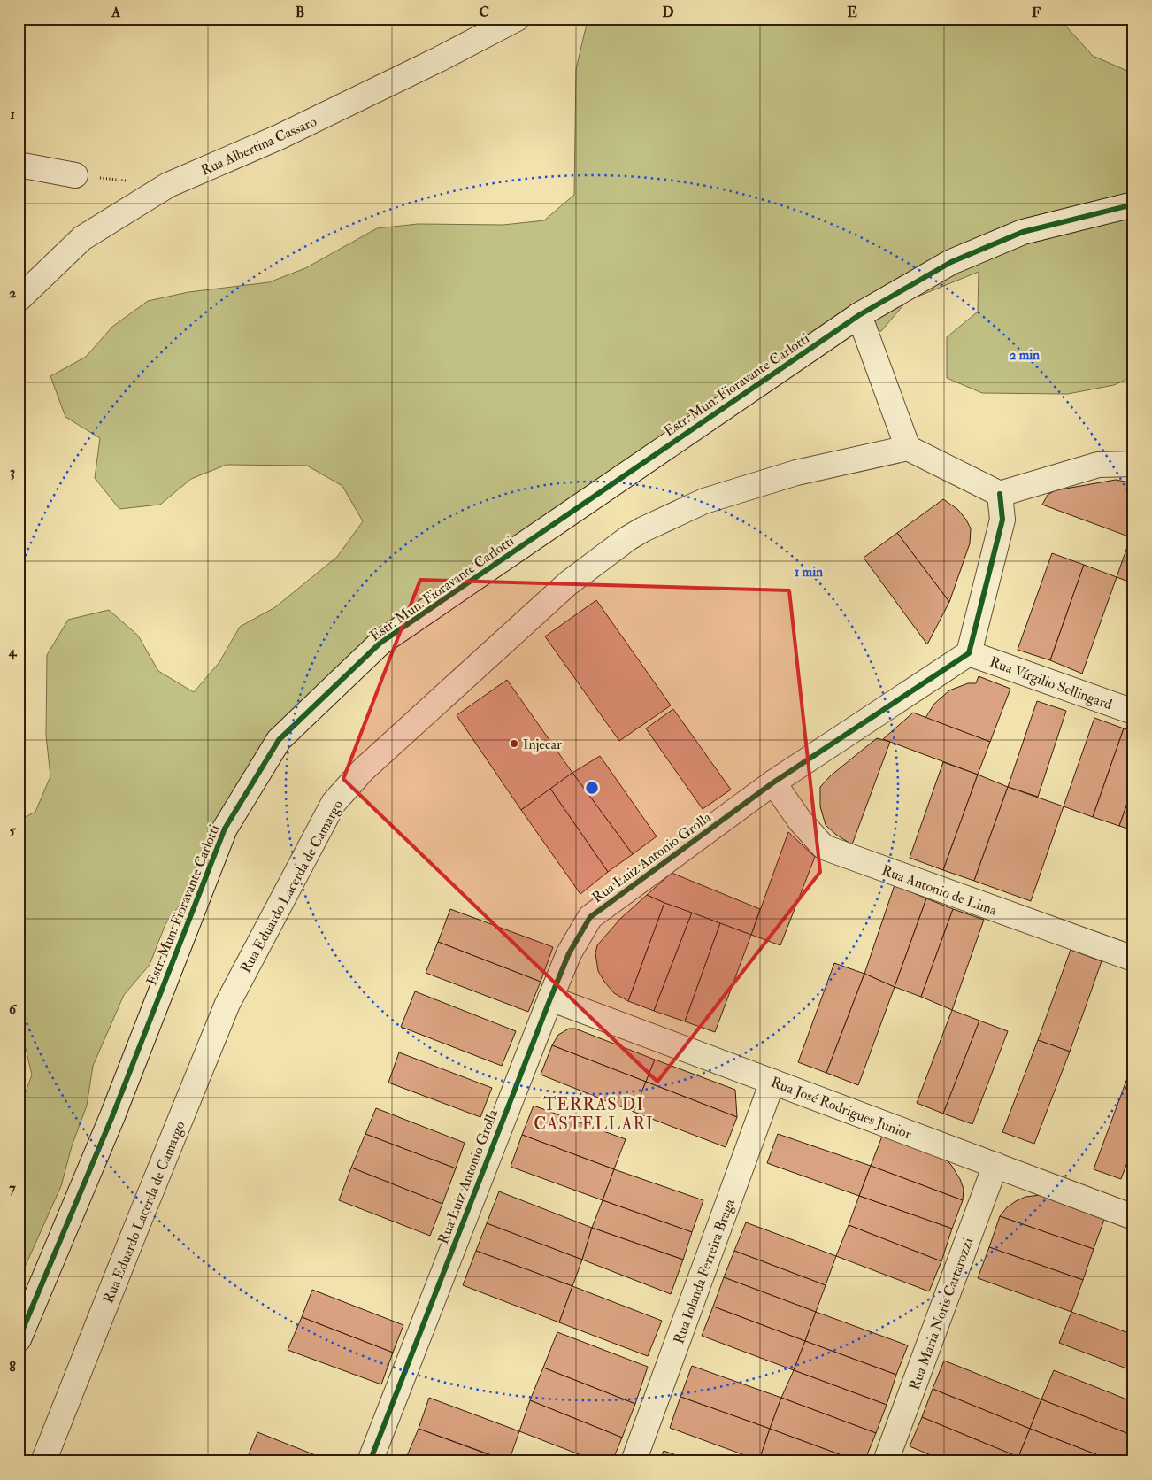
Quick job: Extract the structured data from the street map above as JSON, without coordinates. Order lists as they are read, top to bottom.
{
  "streets": {
    "street": [
      "Rua Albertina Cassaro",
      "Estr. Mun. Fioravante Carlotti",
      "Rua Vírgilio Sellingard",
      "Rua Luiz Antonio Grolla",
      "Rua Eduardo Lacerda de Camargo",
      "Rua Antonio de Lima",
      "Rua José Rodrigues Junior",
      "Rua Iolanda Ferreira Braga",
      "Rua Maria Noris Cartarozzi"
    ]
  },
  "crossings": [
    ["Rua Vírgilio Sellingard", "Rua Luiz Antonio Grolla"],
    ["Rua Luiz Antonio Grolla", "Rua Antonio de Lima"],
    ["Rua Luiz Antonio Grolla", "Rua José Rodrigues Junior"],
    ["Rua José Rodrigues Junior", "Rua Iolanda Ferreira Braga"],
    ["Rua José Rodrigues Junior", "Rua Maria Noris Cartarozzi"]
  ],
  "districts": ["TERRAS DI CASTELLARI"],
  "places": ["Injecar"],
  "grid": {
    "columns": [
      "A",
      "B",
      "C",
      "D",
      "E",
      "F"
    ],
    "rows": [
      "1",
      "2",
      "3",
      "4",
      "5",
      "6",
      "7",
      "8"
    ]
  },
  "rings": ["2 min", "1 min"]
}
